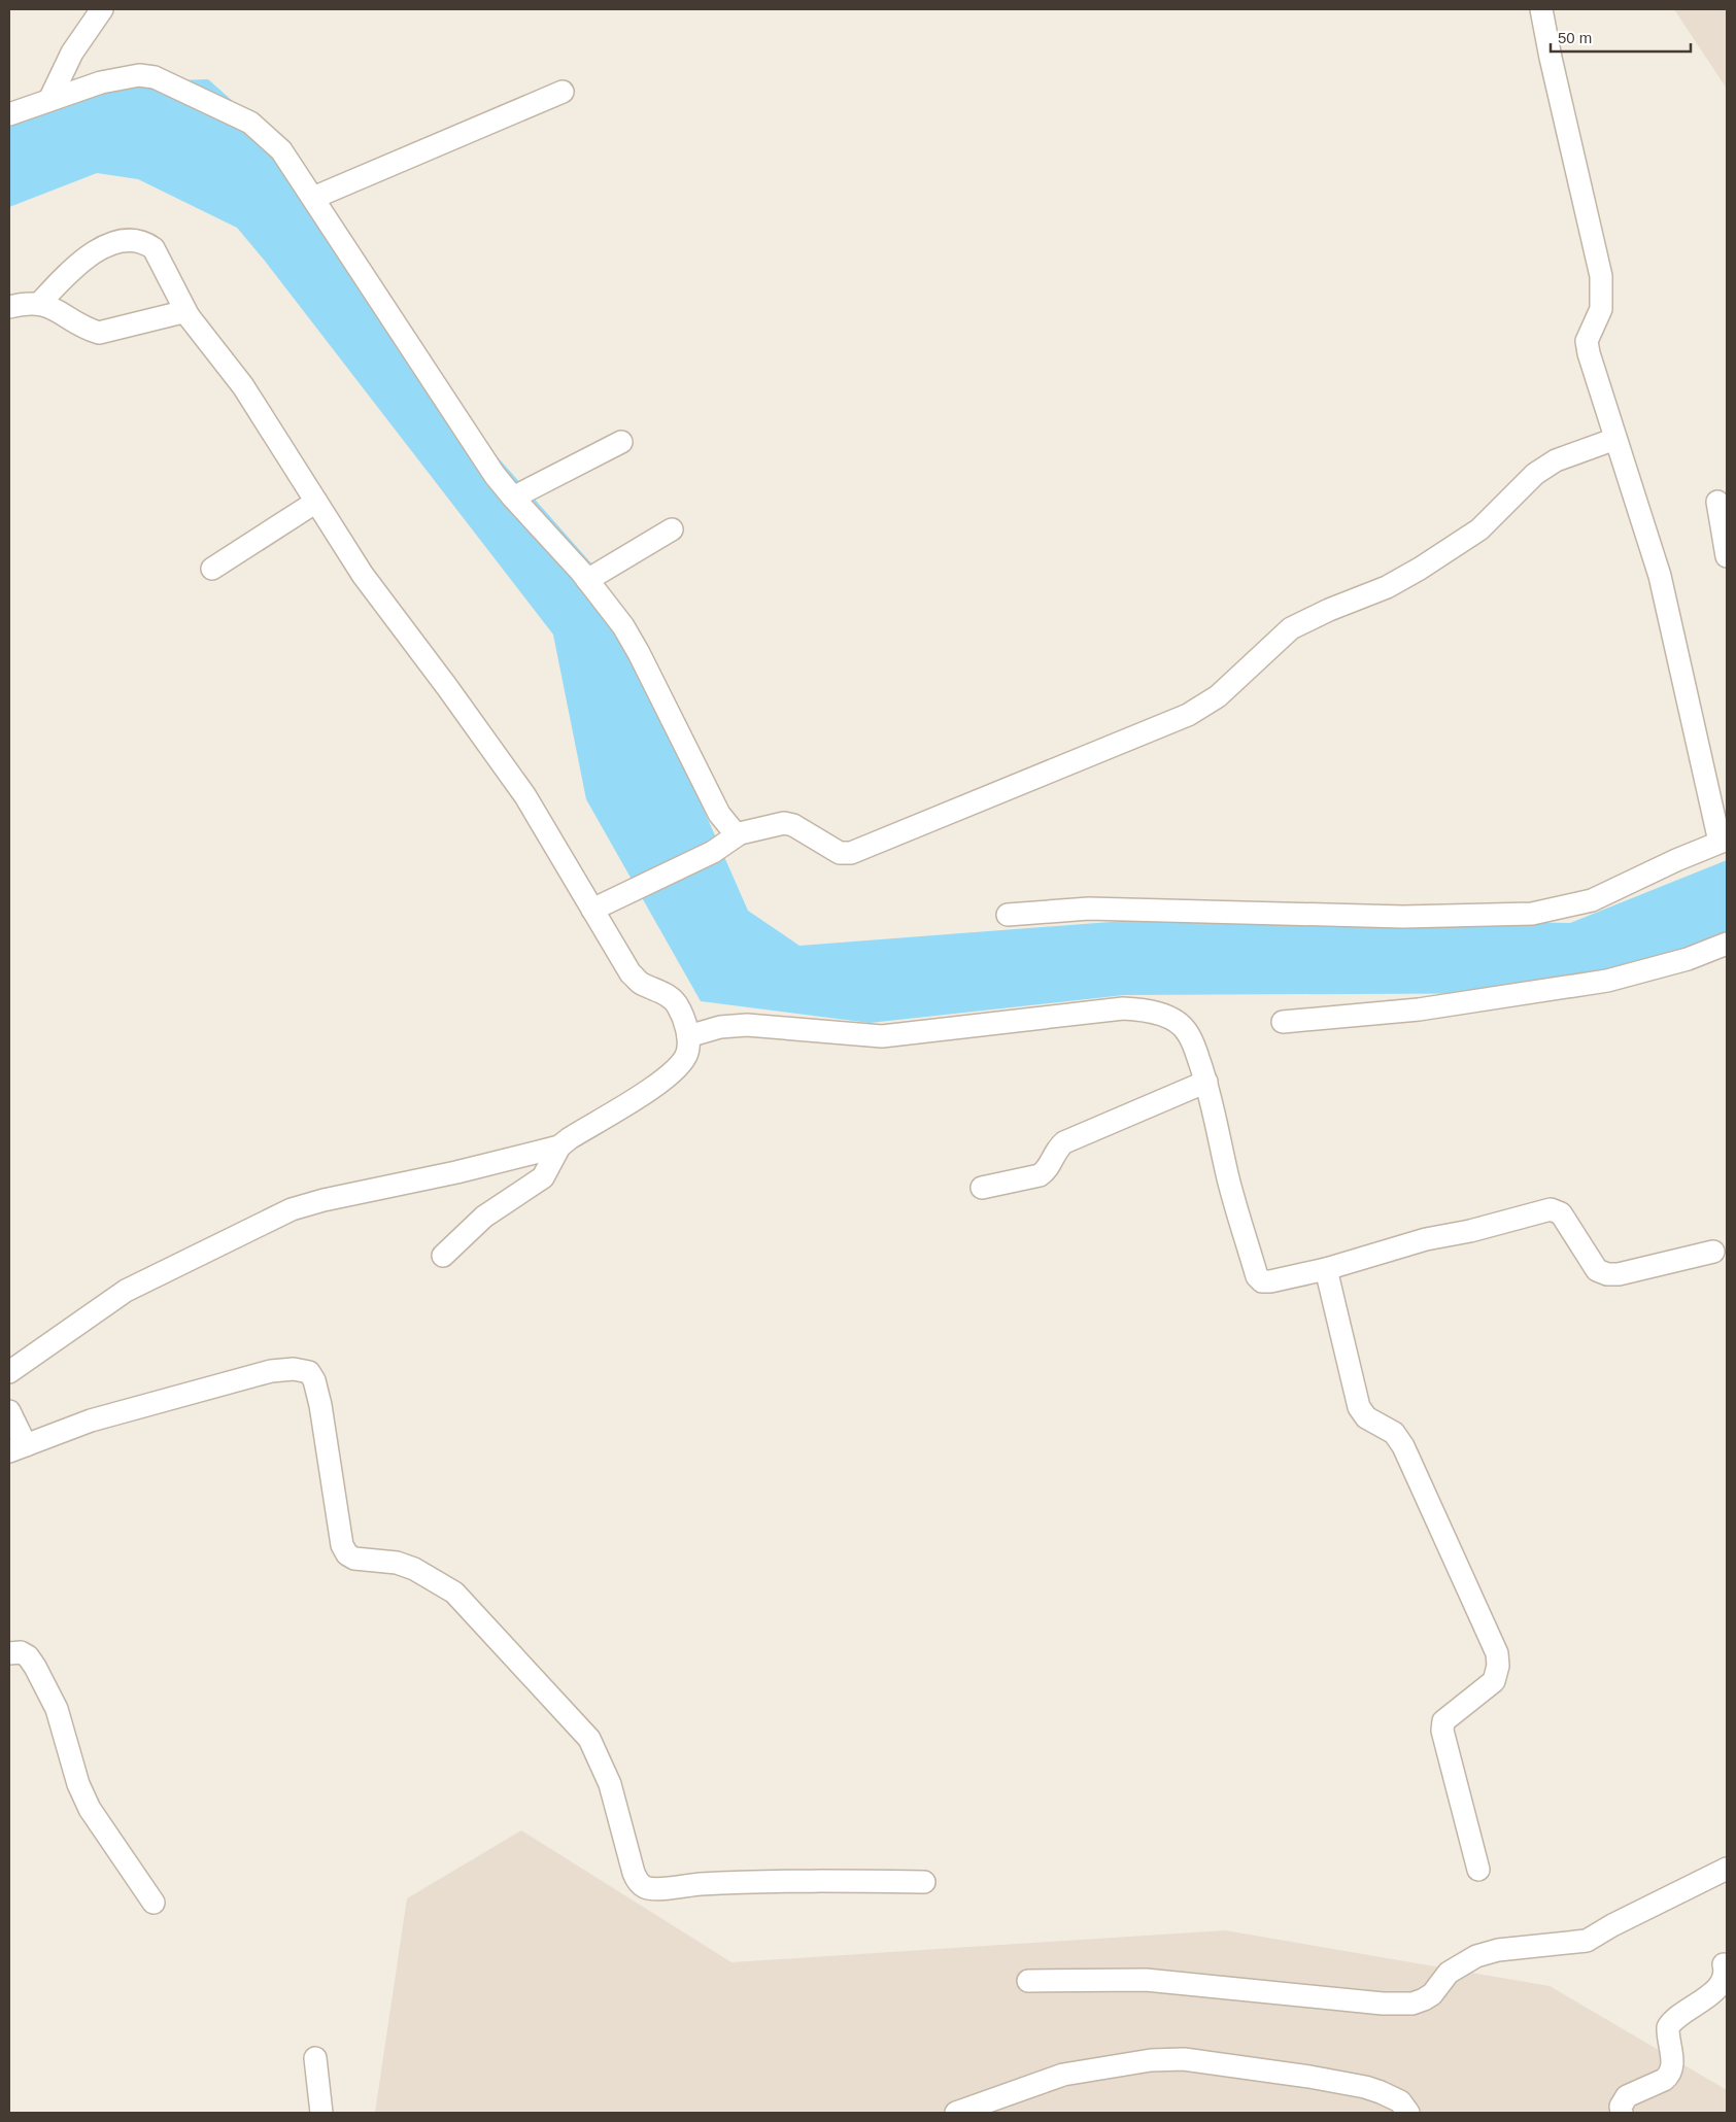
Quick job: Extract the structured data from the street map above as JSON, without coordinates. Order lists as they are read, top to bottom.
{
  "scale_bar": "50 m"
}
